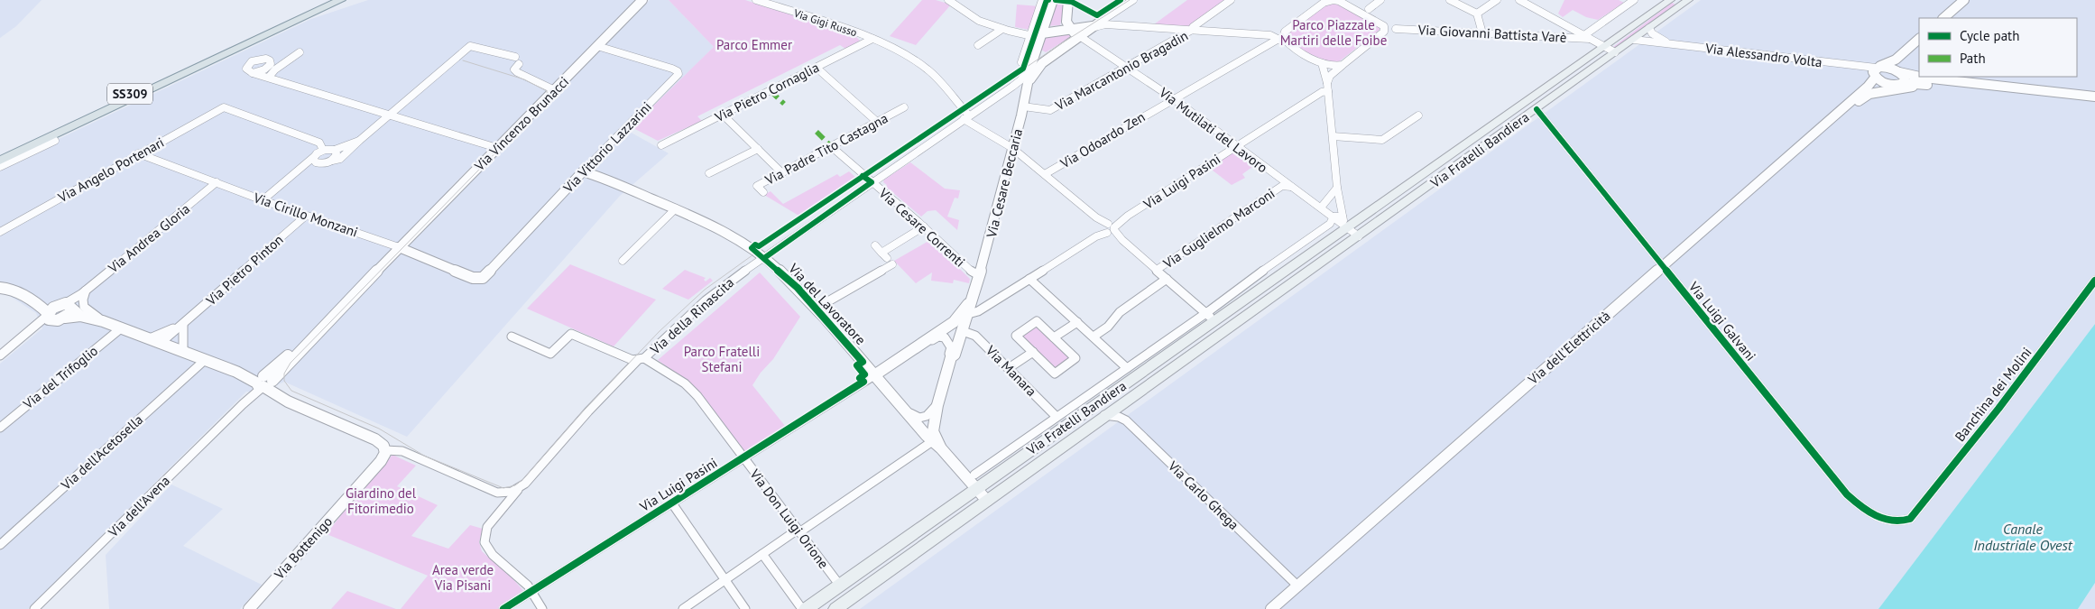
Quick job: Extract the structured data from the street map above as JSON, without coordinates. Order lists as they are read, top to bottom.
{
  "streets": {
    "main road": ["SS309", "Via Fratelli Bandiera"],
    "street": [
      "Via Gigi Russo",
      "Via Giovanni Battista Varè",
      "Via Alessandro Volta",
      "Via Marcantonio Bragadin",
      "Via Pietro Cornaglia",
      "Via Vincenzo Brunacci",
      "Via Mutilati del Lavoro",
      "Via Odoardo Zen",
      "Via Vittorio Lazzarini",
      "Via Padre Tito Castagna",
      "Via Angelo Portenari",
      "Via Luigi Pasini",
      "Via Cesare Beccaria",
      "Via Cirillo Monzani",
      "Via Cesare Correnti",
      "Via Guglielmo Marconi",
      "Via Andrea Gloria",
      "Via Pietro Pinton",
      "Via del Lavoratore",
      "Via della Rinascita",
      "Via Luigi Galvani",
      "Via dell'Elettricità",
      "Via Manara",
      "Via del Trifoglio",
      "Banchina dei Molini",
      "Via dell'Acetosella",
      "Via Carlo Ghega",
      "Via dell'Avena",
      "Via Don Luigi Orione",
      "Via Bottenigo"
    ]
  },
  "crossings": [
    ["Via Gigi Russo", "Via Pietro Cornaglia"],
    ["Via Gigi Russo", "Via Odoardo Zen"],
    ["Via Gigi Russo", "Via Cesare Beccaria"],
    ["Via Gigi Russo", "Via della Rinascita"],
    ["Via Alessandro Volta", "Via Fratelli Bandiera"],
    ["Via Alessandro Volta", "Via dell'Elettricità"],
    ["Via Marcantonio Bragadin", "Via Mutilati del Lavoro"],
    ["Via Marcantonio Bragadin", "Via Cesare Beccaria"],
    ["Via Vincenzo Brunacci", "Via Vittorio Lazzarini"],
    ["Via Vincenzo Brunacci", "Via Cirillo Monzani"],
    ["Via Vincenzo Brunacci", "Via dell'Avena"],
    ["Via Mutilati del Lavoro", "Via Odoardo Zen"],
    ["Via Mutilati del Lavoro", "Via Luigi Pasini"],
    ["Via Mutilati del Lavoro", "Via Guglielmo Marconi"],
    ["Via Vittorio Lazzarini", "Via Cirillo Monzani"],
    ["Via Vittorio Lazzarini", "Via del Lavoratore"],
    ["Via Padre Tito Castagna", "Via Cesare Correnti"],
    ["Via Fratelli Bandiera", "Via del Lavoratore"],
    ["Via Fratelli Bandiera", "Via Luigi Galvani"],
    ["Via Fratelli Bandiera", "Via Manara"],
    ["Via Fratelli Bandiera", "Via Carlo Ghega"],
    ["Via Fratelli Bandiera", "Via Don Luigi Orione"],
    ["Via Angelo Portenari", "Via Cirillo Monzani"],
    ["Via Luigi Pasini", "Via Cesare Beccaria"],
    ["Via Luigi Pasini", "Via del Lavoratore"],
    ["Via Luigi Pasini", "Via della Rinascita"],
    ["Via Luigi Pasini", "Via Don Luigi Orione"],
    ["Via Cesare Beccaria", "Via Cesare Correnti"],
    ["Via Cesare Beccaria", "Via del Lavoratore"],
    ["Via Cesare Beccaria", "Via della Rinascita"],
    ["Via Cesare Beccaria", "Via Manara"],
    ["Via Cirillo Monzani", "Via Andrea Gloria"],
    ["Via Cirillo Monzani", "Via Pietro Pinton"],
    ["Via Cesare Correnti", "Via della Rinascita"],
    ["Via del Lavoratore", "Via della Rinascita"],
    ["Via della Rinascita", "Via Don Luigi Orione"],
    ["Via Luigi Galvani", "Via dell'Elettricità"],
    ["Via Luigi Galvani", "Banchina dei Molini"],
    ["Via dell'Elettricità", "Via Carlo Ghega"]
  ],
  "water": ["Canale Industriale Ovest"],
  "parks": [
    "Parco Piazzale Martiri delle Foibe",
    "Parco Emmer",
    "Parco Fratelli Stefani",
    "Giardino del Fitorimedio",
    "Area verde Via Pisani"
  ],
  "legend": ["Cycle path", "Path"]
}
